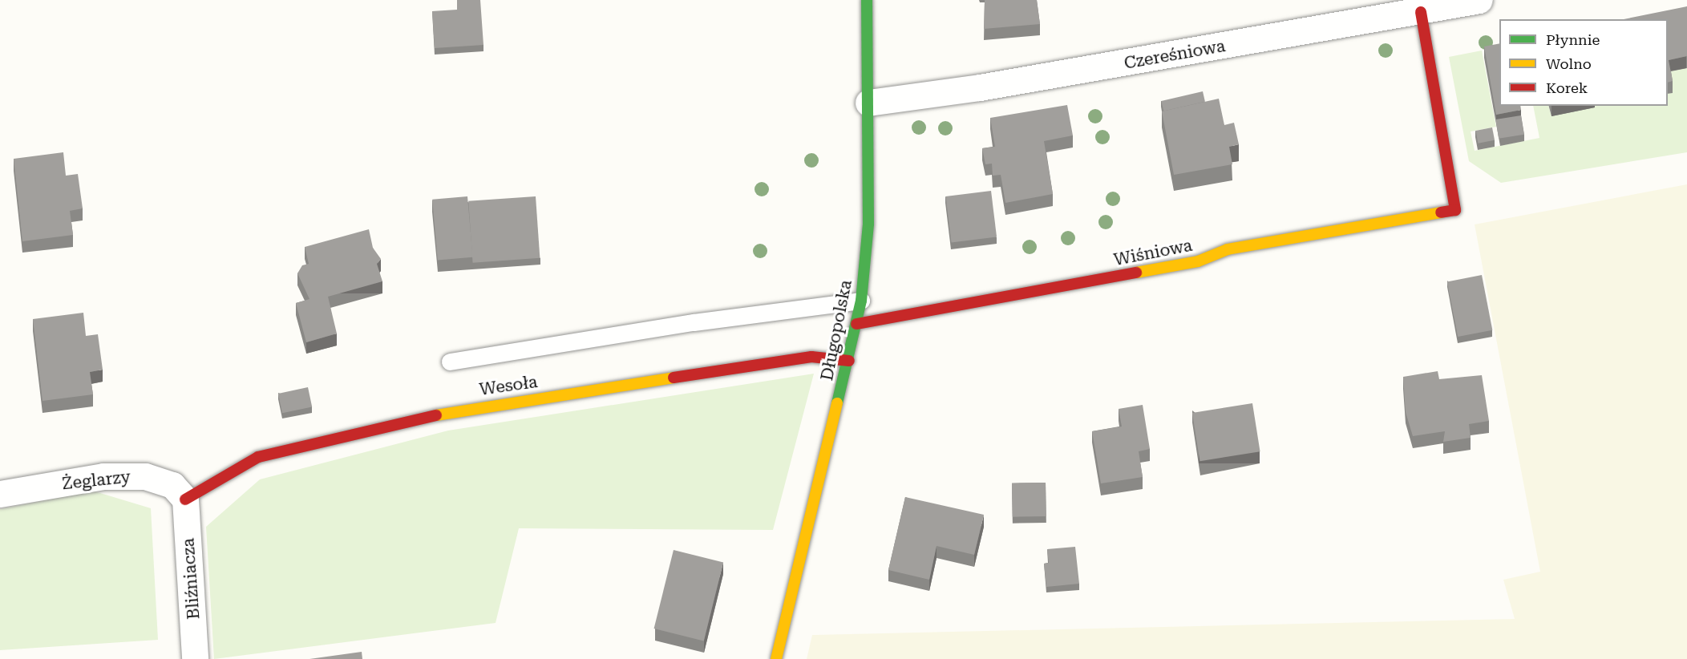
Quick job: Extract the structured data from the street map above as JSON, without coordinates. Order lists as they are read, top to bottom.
{
  "streets": {
    "street": [
      "Czereśniowa",
      "Wiśniowa",
      "Długopolska",
      "Wesoła",
      "Żeglarzy",
      "Bliźniacza"
    ]
  },
  "crossings": [
    ["Czereśniowa", "Wiśniowa"],
    ["Czereśniowa", "Długopolska"],
    ["Wiśniowa", "Długopolska"],
    ["Długopolska", "Wesoła"],
    ["Wesoła", "Żeglarzy"],
    ["Wesoła", "Bliźniacza"],
    ["Żeglarzy", "Bliźniacza"]
  ],
  "legend": ["Płynnie", "Wolno", "Korek"]
}
